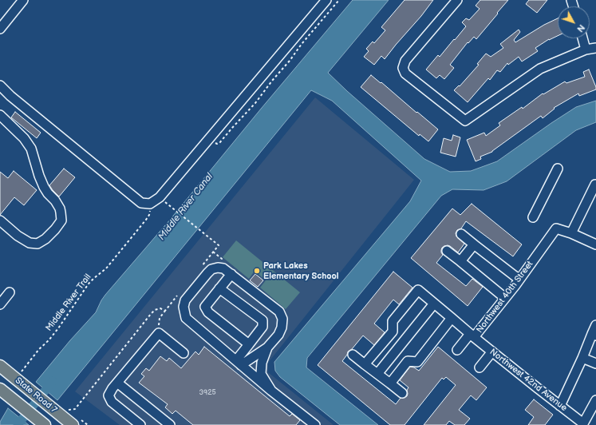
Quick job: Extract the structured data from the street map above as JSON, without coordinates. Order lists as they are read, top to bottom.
{
  "streets": {
    "main road": ["State Road 7"],
    "street": ["Northwest 40th Street", "Northwest 42nd Avenue"],
    "path": ["Middle River Trail"]
  },
  "crossings": [
    ["Northwest 40th Street", "Northwest 42nd Avenue"],
    ["Middle River Trail", "State Road 7"]
  ],
  "water": ["Middle River Canal"],
  "places": ["Park Lakes Elementary School"],
  "house_numbers": ["3925"],
  "north": "bottom right"
}
